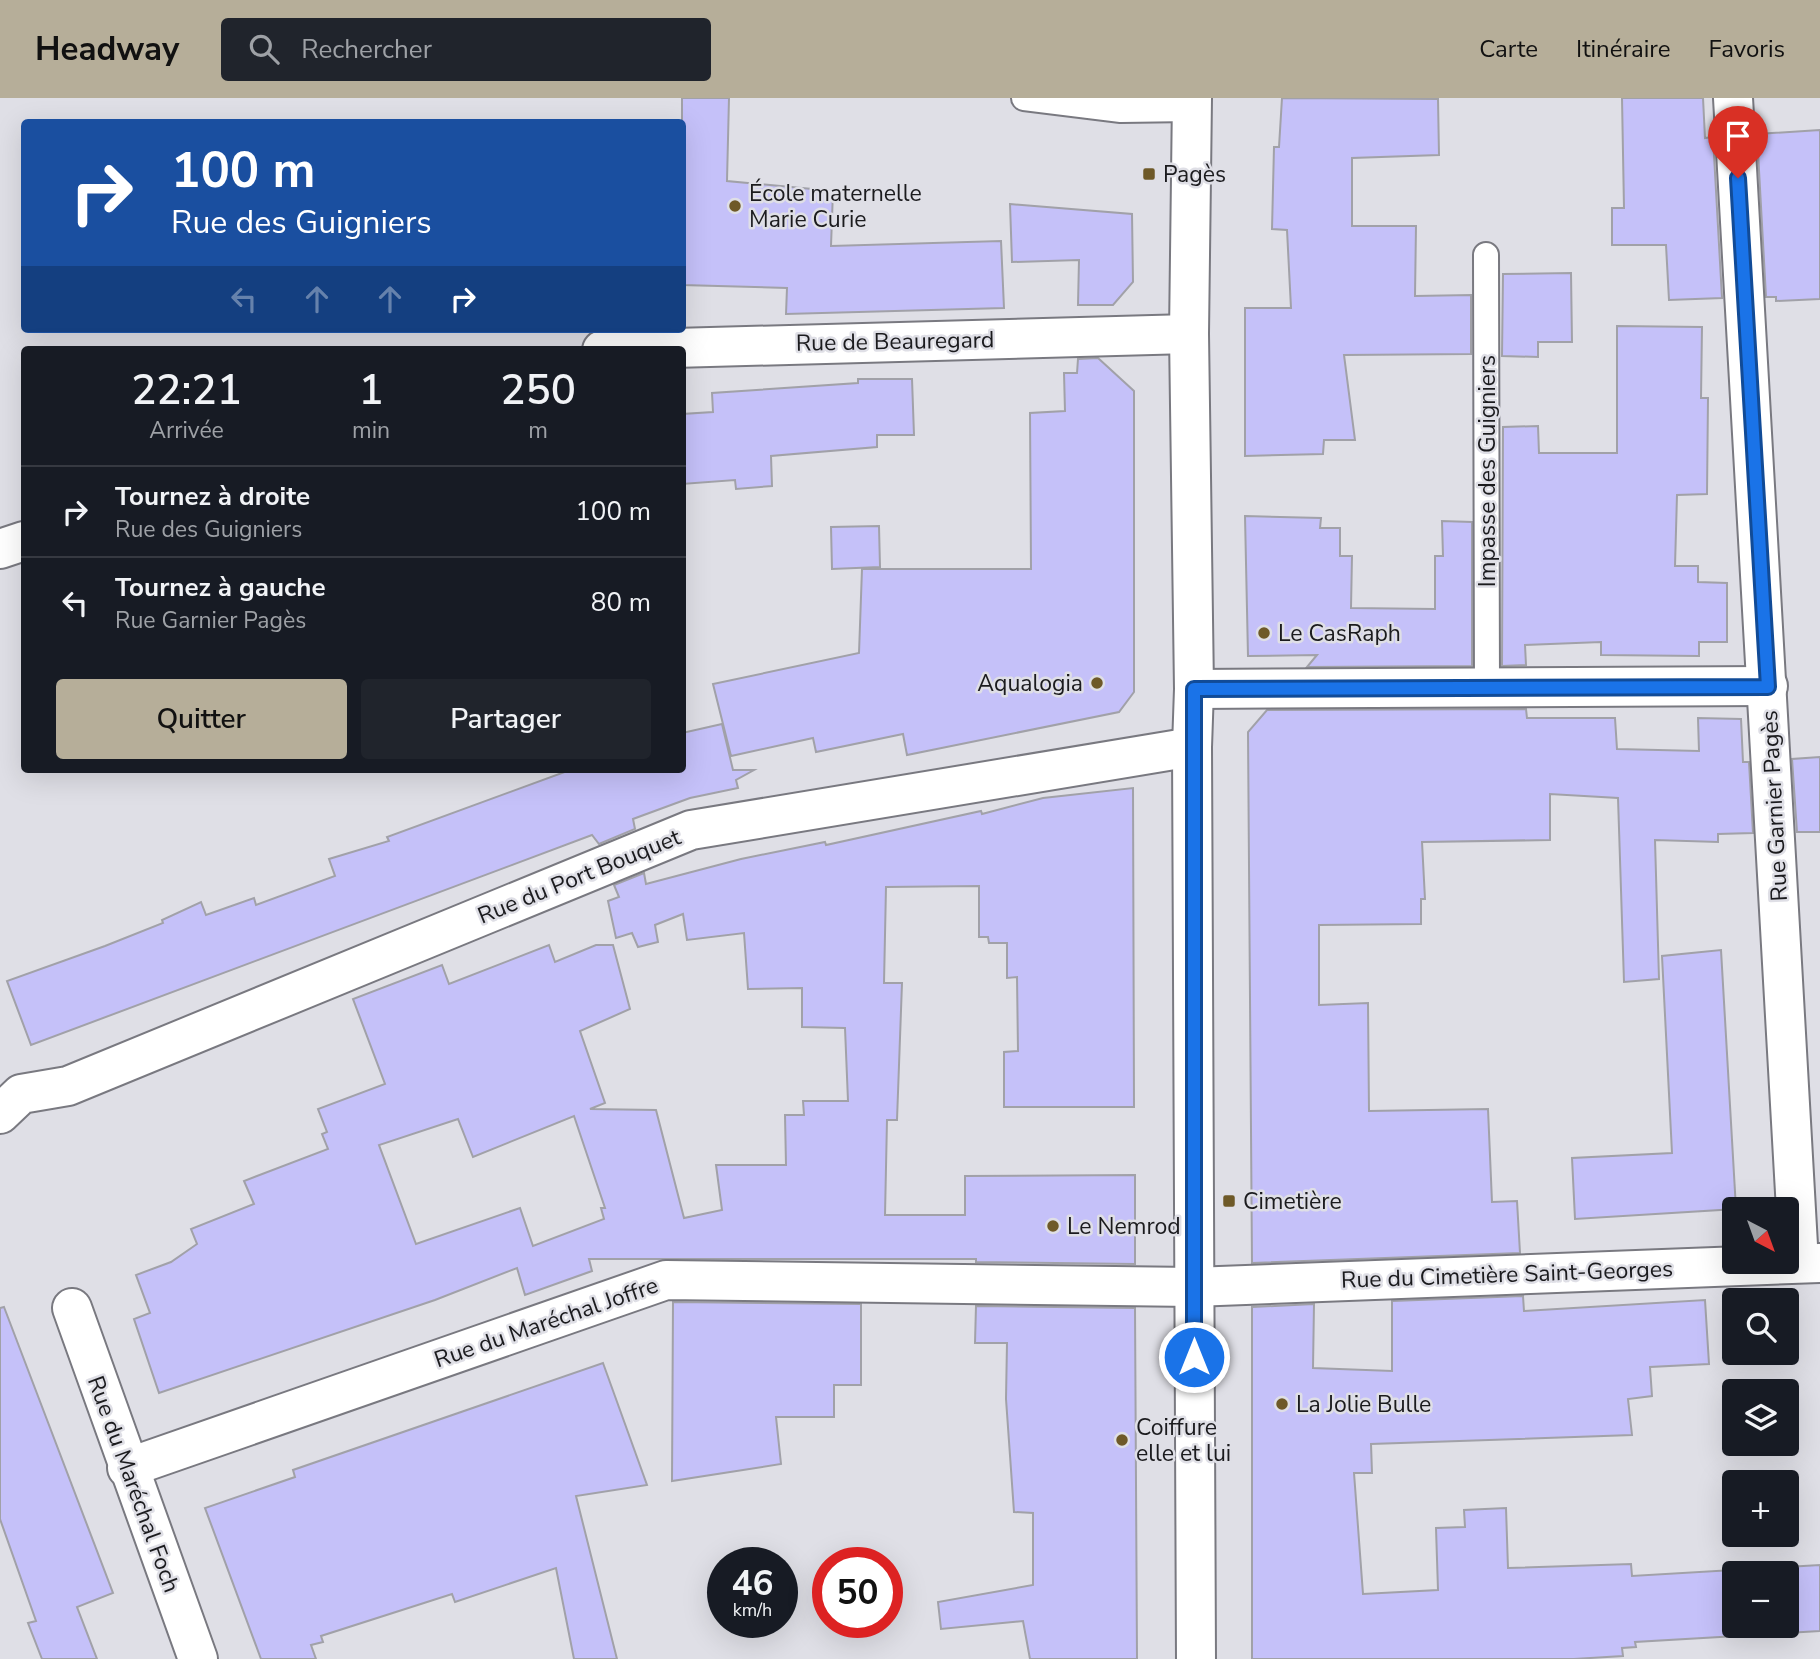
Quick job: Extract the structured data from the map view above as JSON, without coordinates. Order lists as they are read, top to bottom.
{
  "streets": {
    "street": [
      "Rue de Beauregard",
      "Rue Garnier Pagès",
      "Rue du Port Bouquet",
      "Rue du Cimetière Saint-Georges",
      "Rue du Maréchal Joffre",
      "Rue du Maréchal Foch"
    ],
    "lane": ["Impasse des Guigniers"]
  },
  "crossings": [
    ["Rue Garnier Pagès", "Rue du Cimetière Saint-Georges"],
    ["Rue du Cimetière Saint-Georges", "Rue du Maréchal Joffre"],
    ["Rue du Maréchal Joffre", "Rue du Maréchal Foch"]
  ],
  "places": {
    "transit": ["Pagès", "Cimetière"],
    "other": [
      "École maternelle Marie Curie",
      "Le CasRaph",
      "Aqualogia",
      "Le Nemrod",
      "La Jolie Bulle",
      "Coiffure elle et lui"
    ]
  },
  "north": "bottom right",
  "page": {
    "header": "Headway",
    "search": "Rechercher",
    "nav": ["Carte", "Itinéraire", "Favoris"],
    "turn": ["100 m", "Rue des Guigniers"],
    "eta": [
      "22:21",
      "Arrivée",
      "1",
      "min",
      "250",
      "m"
    ],
    "list": [
      {
        "name": "Tournez à droite",
        "note": "Rue des Guigniers",
        "value": "100 m"
      },
      {
        "name": "Tournez à gauche",
        "note": "Rue Garnier Pagès",
        "value": "80 m"
      }
    ],
    "buttons": ["Quitter", "Partager"],
    "map_buttons": ["+", "−"],
    "speed": "46 km/h",
    "limit": "50"
  }
}
